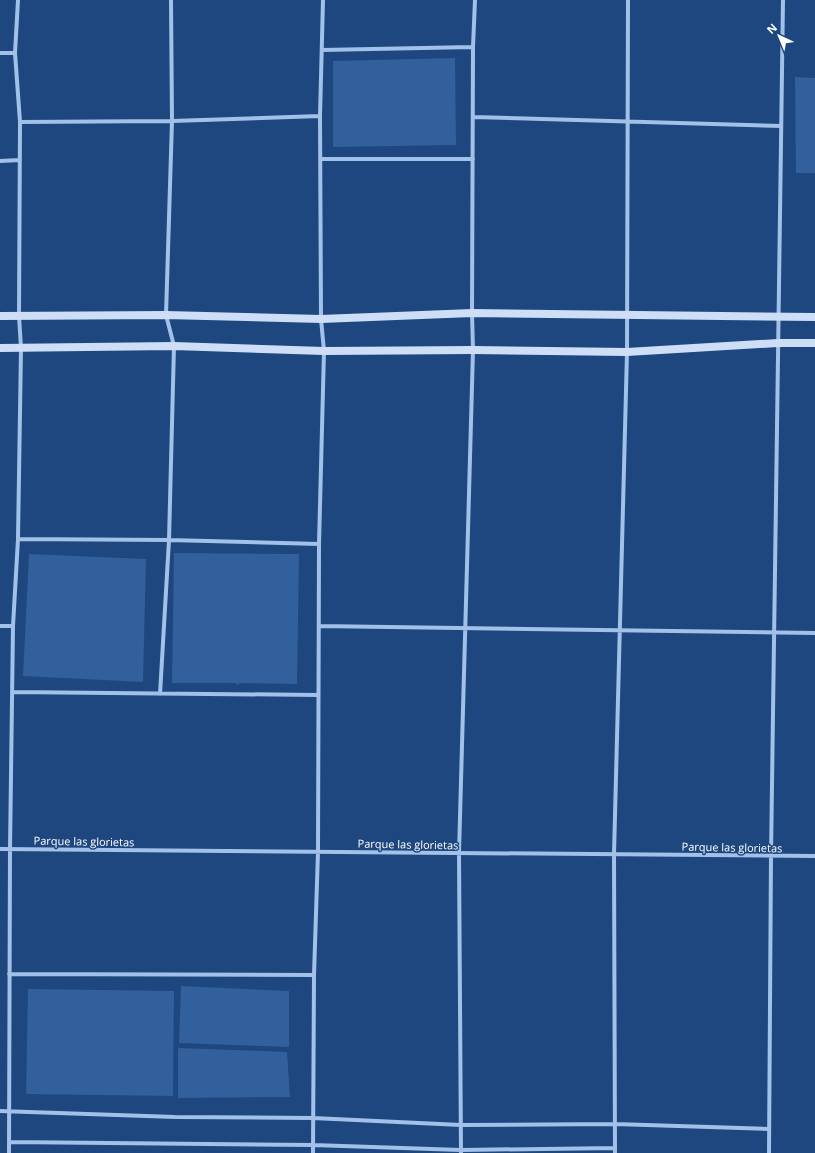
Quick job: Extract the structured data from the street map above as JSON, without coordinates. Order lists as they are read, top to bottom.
{
  "streets": {
    "street": ["Parque las glorietas"]
  },
  "north": "top left"
}
